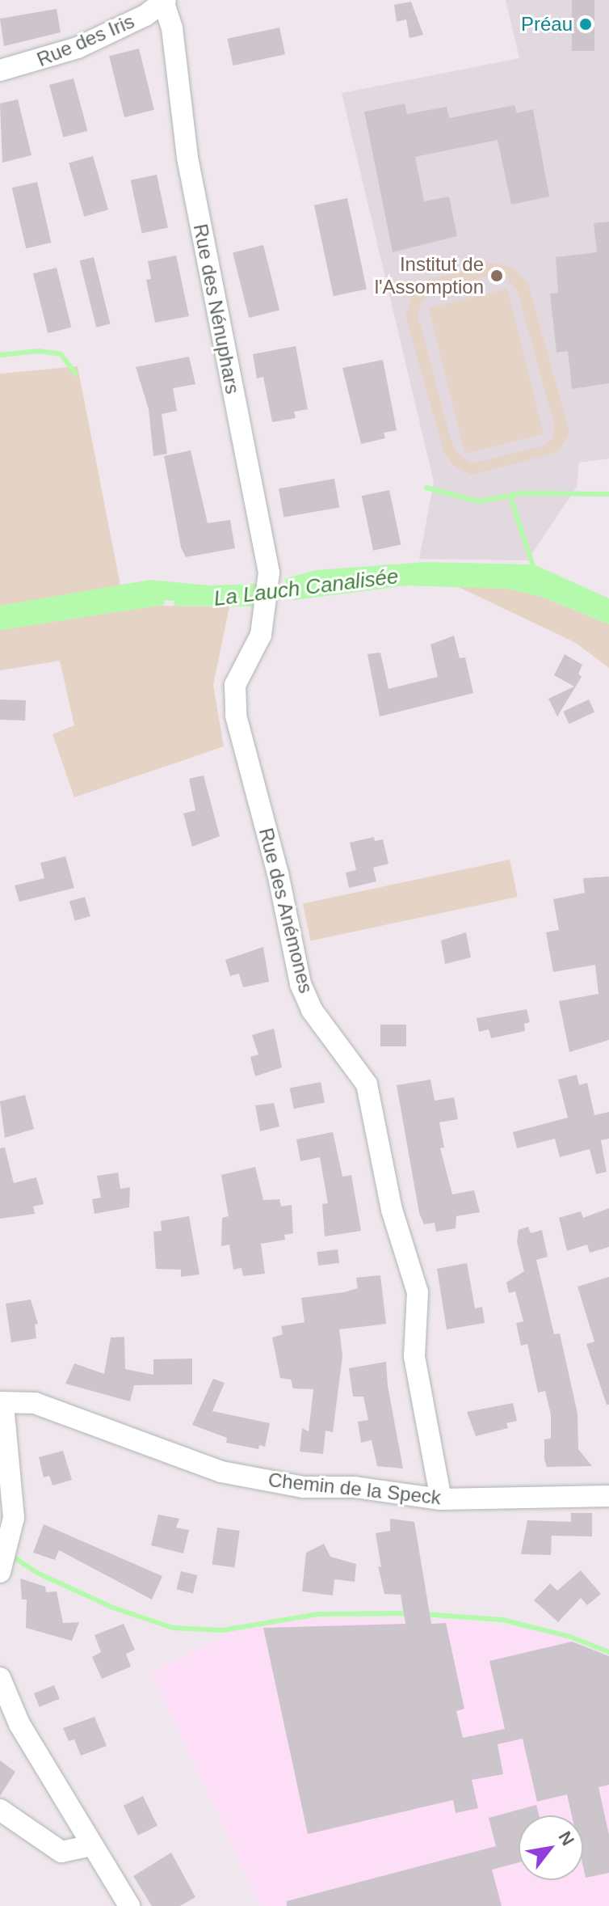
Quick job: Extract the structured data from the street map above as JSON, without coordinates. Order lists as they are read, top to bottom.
{
  "streets": {
    "street": [
      "Rue des Iris",
      "Rue des Nénuphars",
      "Rue des Anémones",
      "Chemin de la Speck"
    ]
  },
  "crossings": [
    ["Rue des Iris", "Rue des Nénuphars"],
    ["Rue des Nénuphars", "Rue des Anémones"],
    ["Rue des Anémones", "Chemin de la Speck"]
  ],
  "water": ["La Lauch Canalisée"],
  "places": ["Préau", "Institut de l'Assomption"],
  "north": "top right"
}
